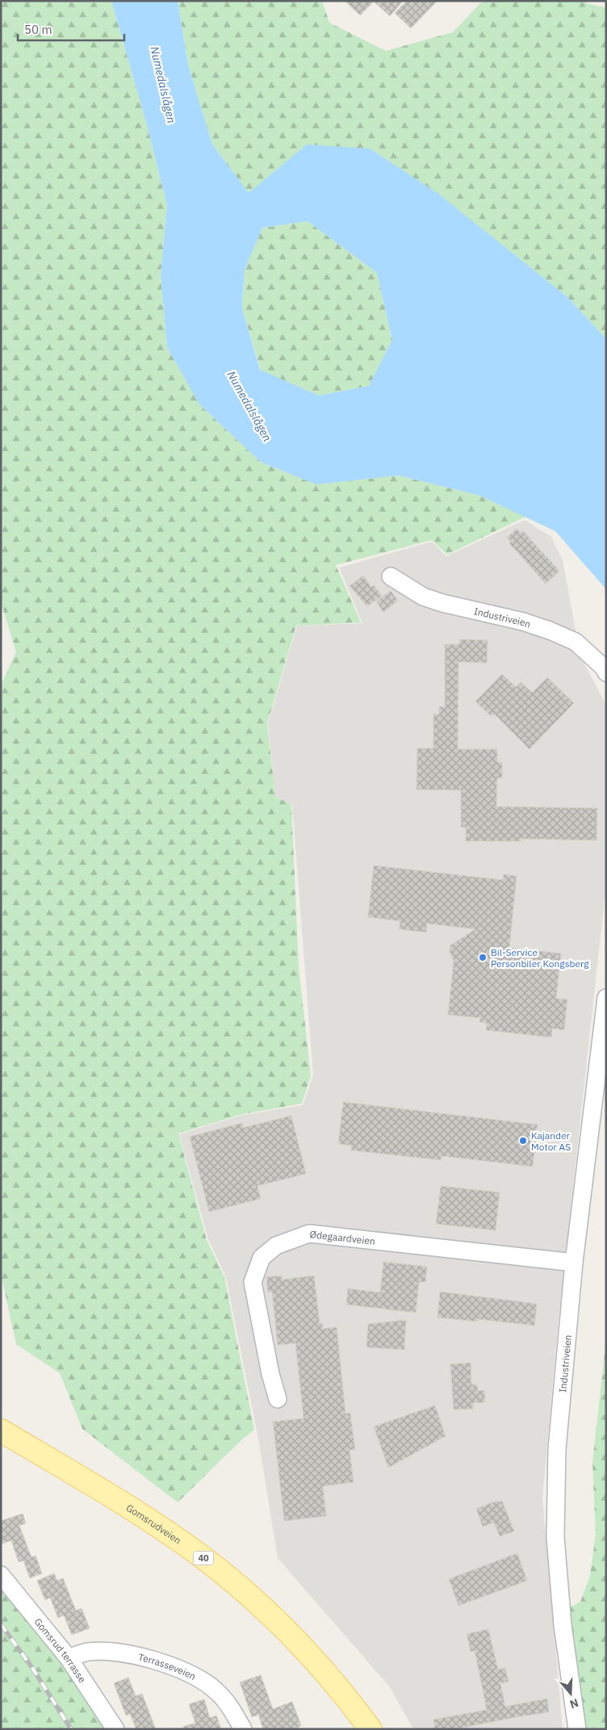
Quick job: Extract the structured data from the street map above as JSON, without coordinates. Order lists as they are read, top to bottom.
{
  "streets": {
    "main road": ["Gomsrudveien", "40"],
    "street": [
      "Industriveien",
      "Ødegaardveien",
      "Gomsrud terrasse",
      "Terrasseveien"
    ]
  },
  "crossings": [
    ["Industriveien", "Ødegaardveien"],
    ["Gomsrud terrasse", "Terrasseveien"]
  ],
  "water": ["Numedalslågen"],
  "places": ["Bil-Service Personbiler Kongsberg", "Kajander Motor AS"],
  "scale_bar": "50 m",
  "north": "bottom"
}
